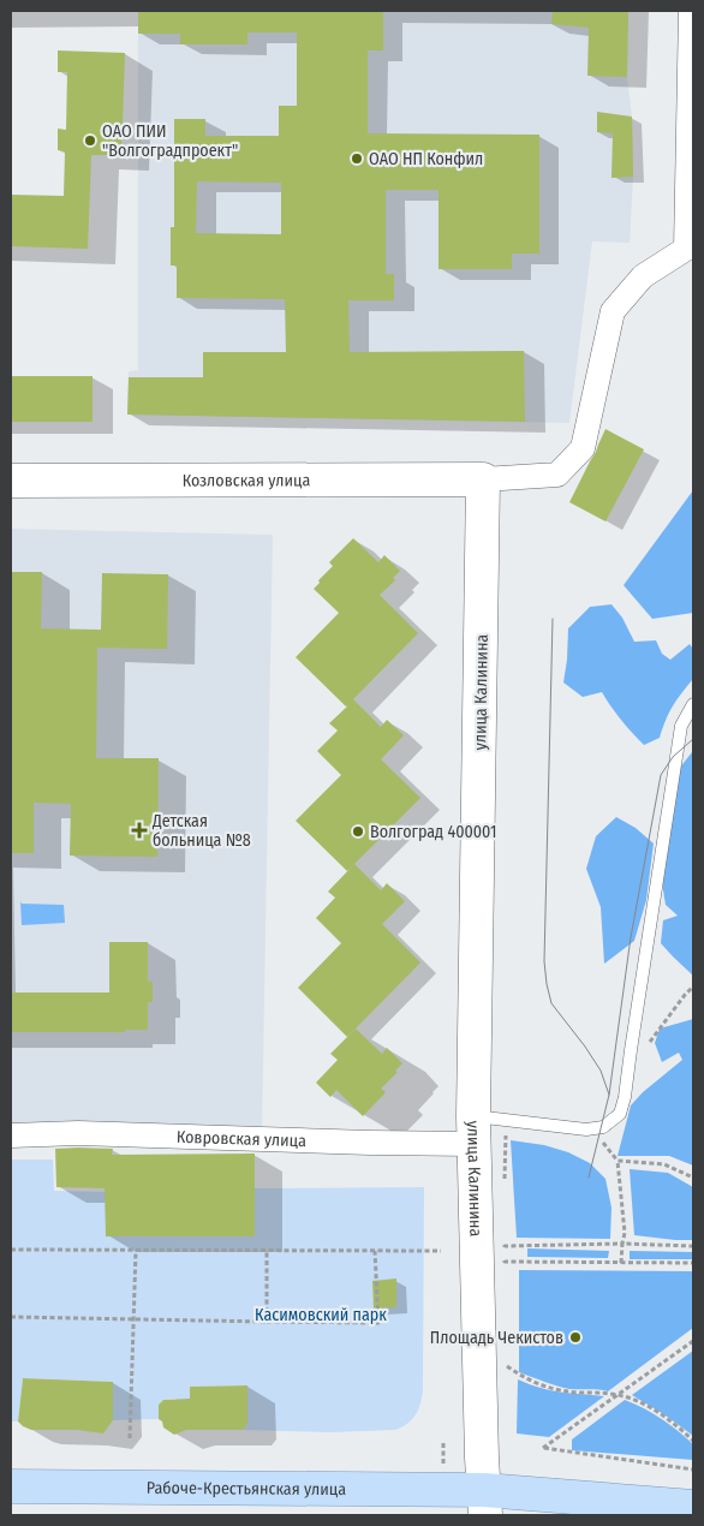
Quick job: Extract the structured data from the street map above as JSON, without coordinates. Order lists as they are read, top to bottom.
{
  "streets": {
    "main road": ["Рабоче-Крестьянская улица"],
    "street": ["Козловская улица", "улица Калинина", "Ковровская улица"]
  },
  "crossings": [
    ["Козловская улица", "улица Калинина"],
    ["улица Калинина", "Ковровская улица"],
    ["улица Калинина", "Рабоче-Крестьянская улица"]
  ],
  "parks": ["Касимовский парк"],
  "places": {
    "other": [
      "ОАО ПИИ \"Волгоградпроект\"",
      "ОАО НП Конфил",
      "Волгоград 400001",
      "Площадь Чекистов"
    ],
    "health": ["Детская больница №8"]
  }
}
